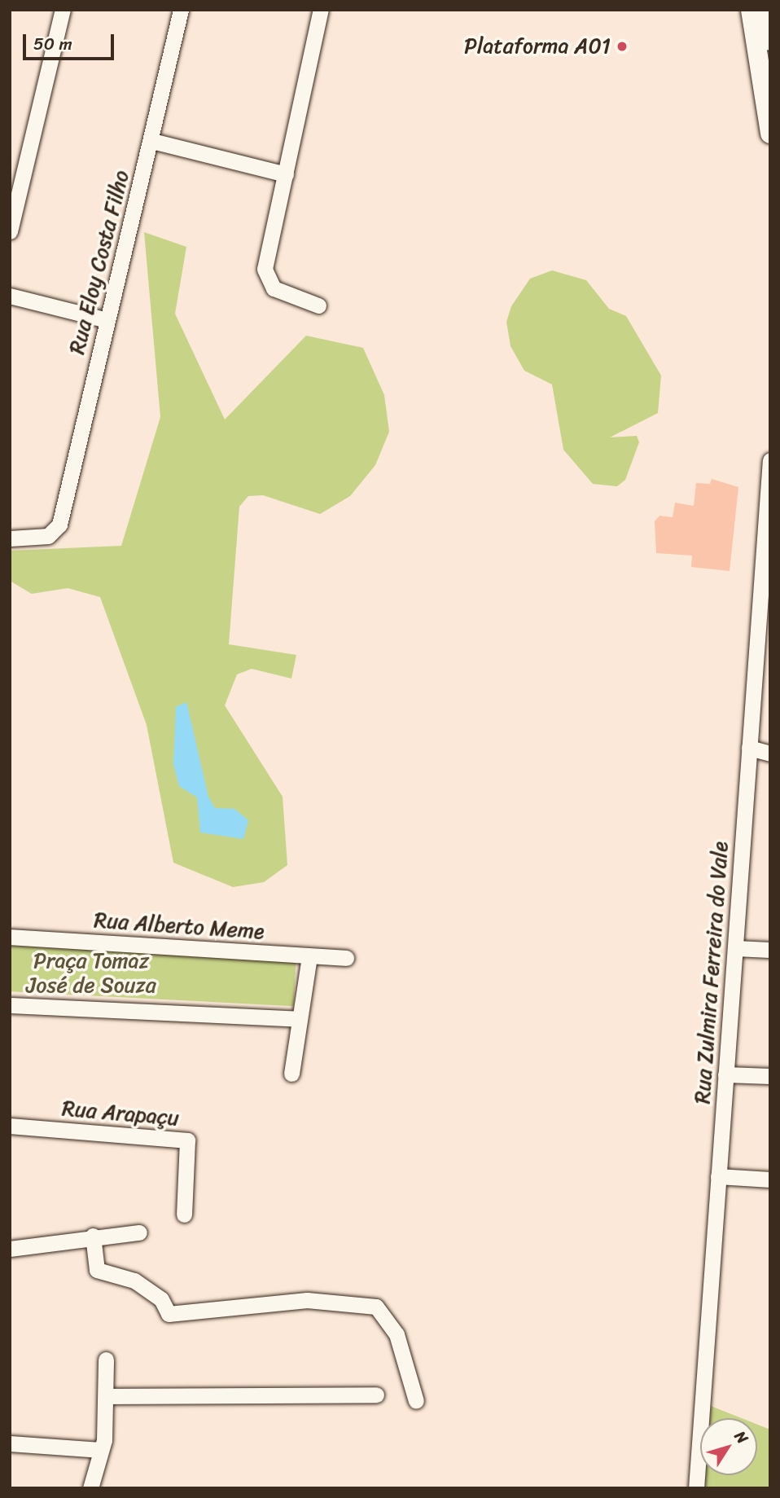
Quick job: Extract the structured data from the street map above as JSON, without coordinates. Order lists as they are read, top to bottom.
{
  "streets": {
    "street": [
      "Rua Eloy Costa Filho",
      "Rua Alberto Meme",
      "Rua Zulmira Ferreira do Vale",
      "Rua Arapaçu"
    ]
  },
  "parks": ["Praça Tomaz José de Souza"],
  "places": ["Plataforma A01"],
  "scale_bar": "50 m",
  "north": "top right"
}
